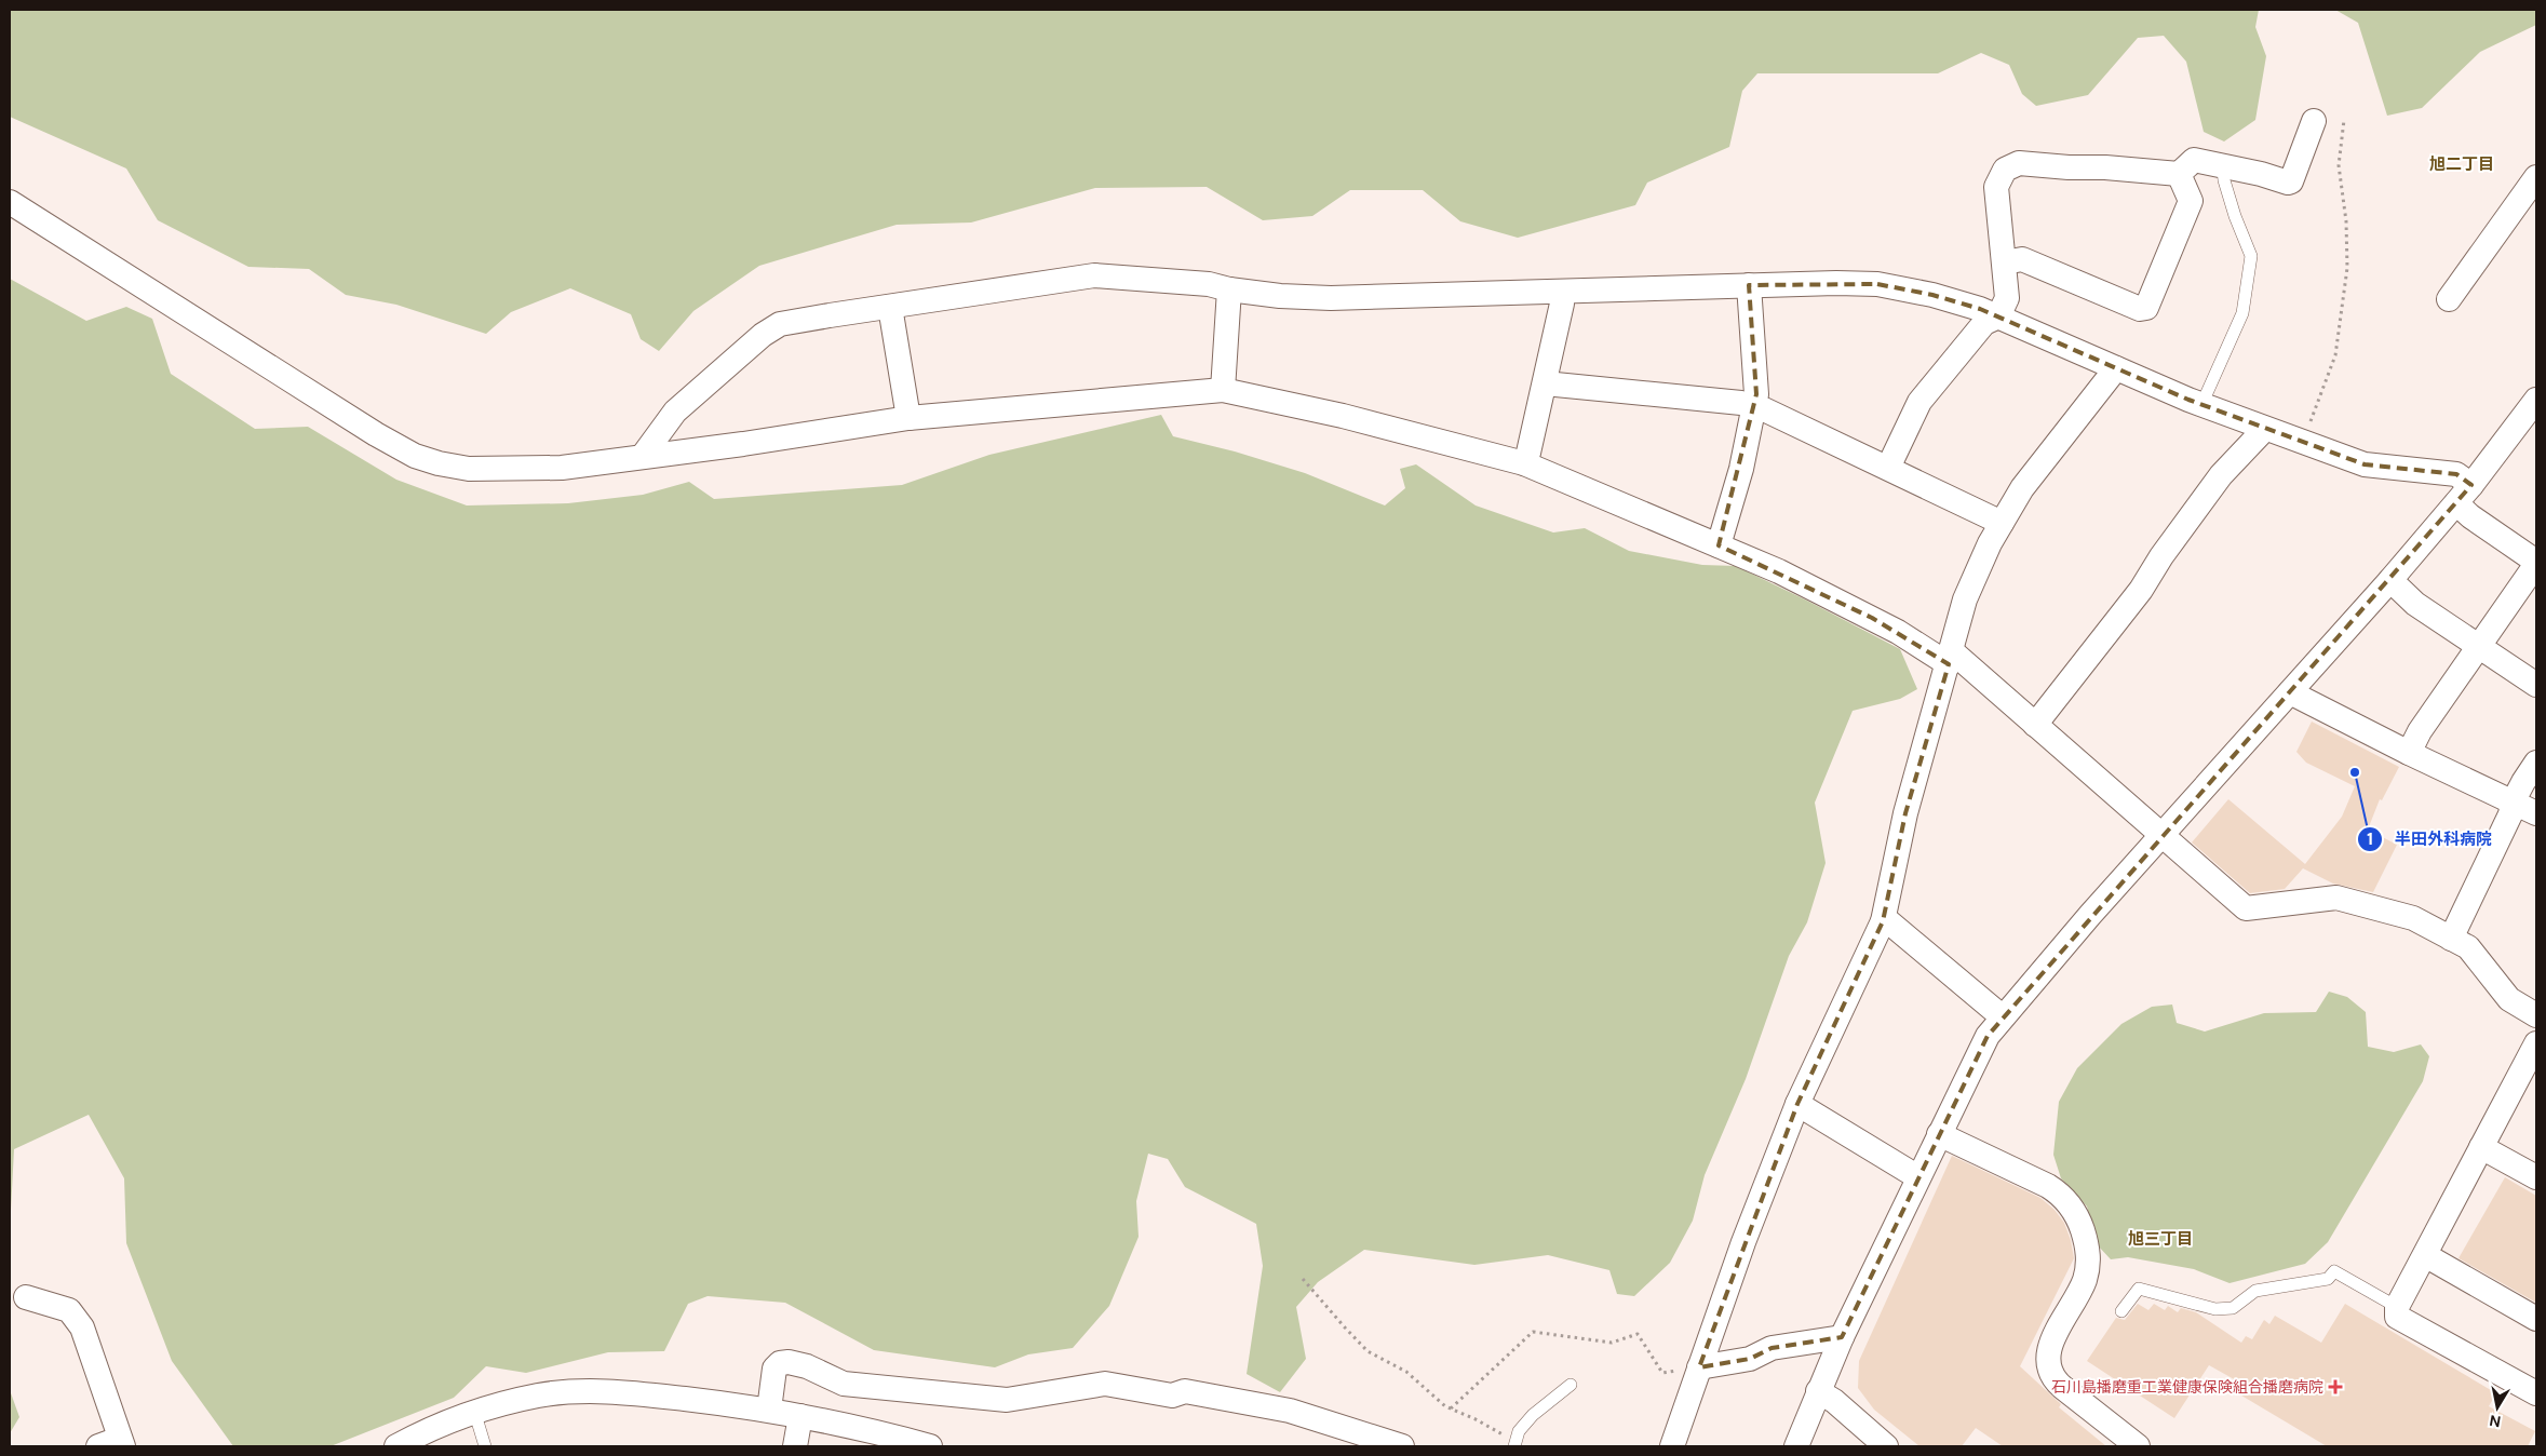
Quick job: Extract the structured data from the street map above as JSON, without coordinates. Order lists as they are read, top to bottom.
{
  "districts": ["旭二丁目", "旭三丁目"],
  "places": {
    "other": ["半田外科病院"],
    "health": ["石川島播磨重工業健康保険組合播磨病院"]
  },
  "north": "bottom"
}
